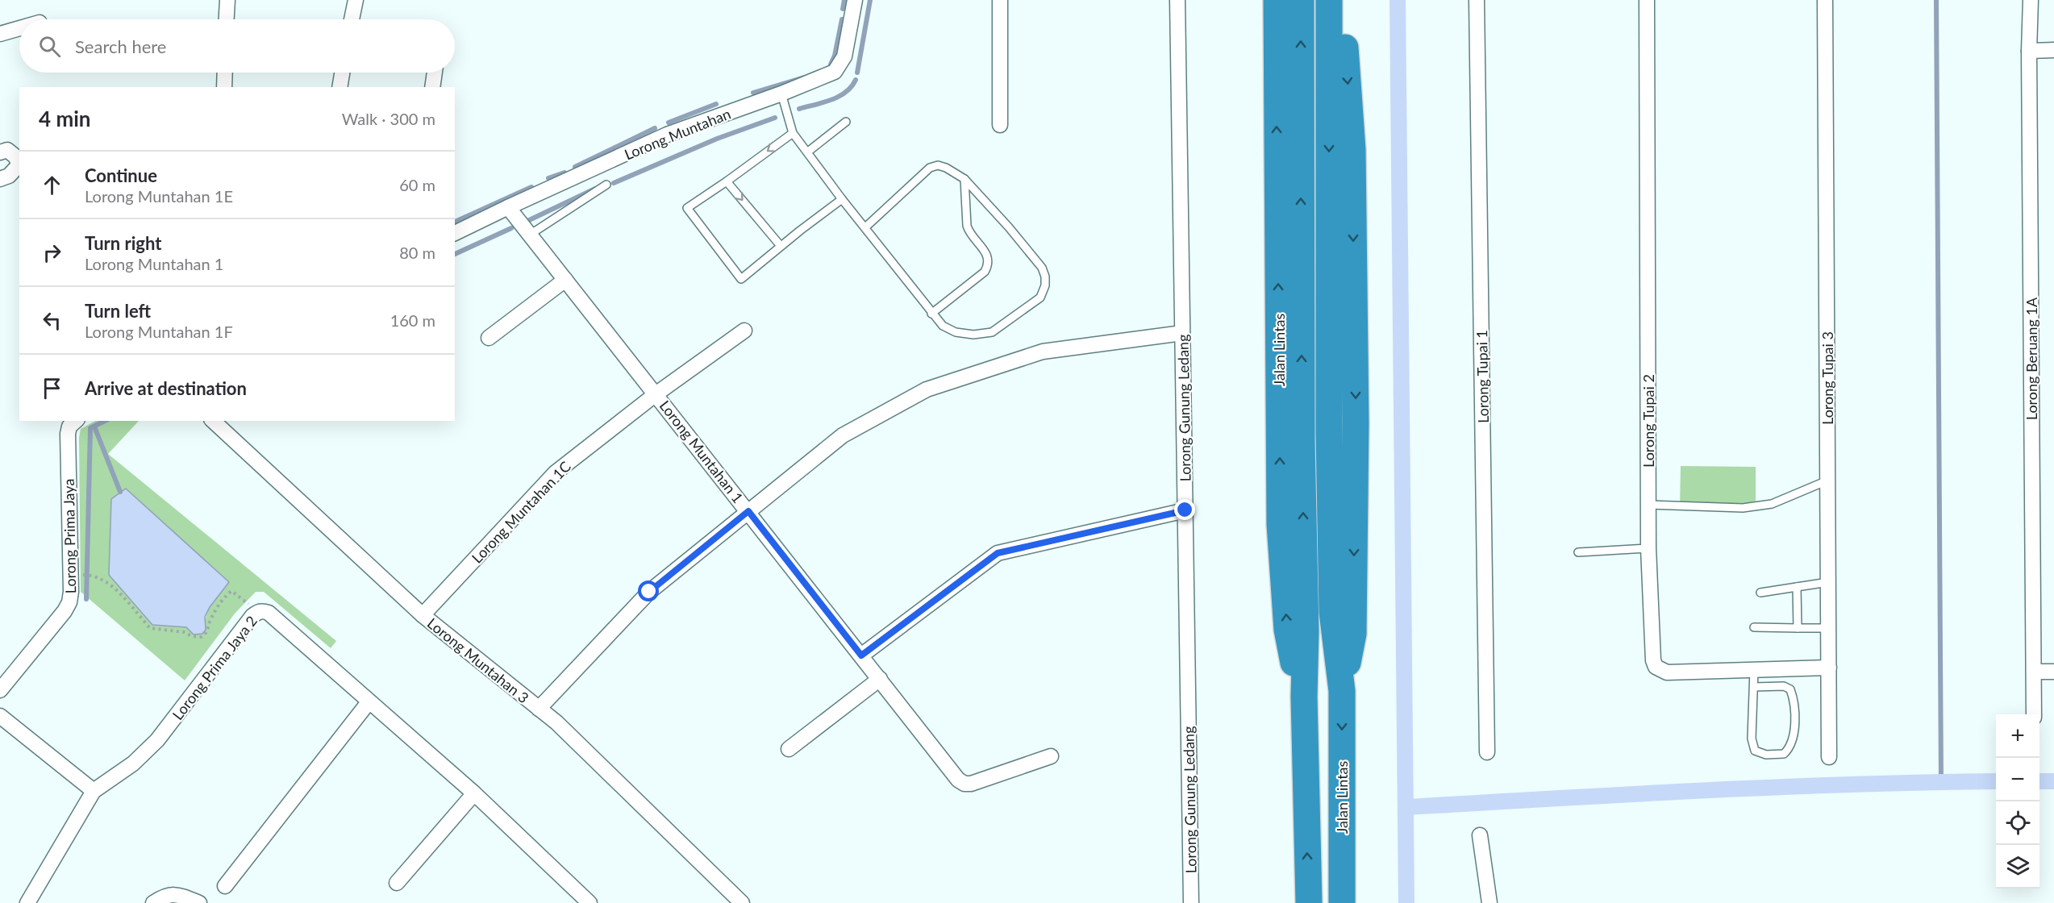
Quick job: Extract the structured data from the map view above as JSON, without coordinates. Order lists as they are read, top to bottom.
{
  "streets": {
    "highway": ["Jalan Lintas"],
    "street": [
      "Lorong Muntahan",
      "Lorong Beruang 1A",
      "Lorong Tupai 1",
      "Lorong Tupai 3",
      "Lorong Gunung Ledang",
      "Lorong Tupai 2",
      "Lorong Muntahan 1",
      "Lorong Muntahan 1C",
      "Lorong Prima Jaya",
      "Lorong Muntahan 3",
      "Lorong Prima Jaya 2"
    ]
  },
  "crossings": [
    ["Lorong Muntahan", "Lorong Muntahan 1"],
    ["Lorong Tupai 3", "Lorong Tupai 2"],
    ["Lorong Muntahan 1", "Lorong Muntahan 1C"],
    ["Lorong Muntahan 1C", "Lorong Muntahan 3"]
  ],
  "page": {
    "search": "Search here",
    "heading": ["4 min", "Walk · 300 m"],
    "list": [
      ["Continue", "Lorong Muntahan 1E", "60 m"],
      ["Turn right", "Lorong Muntahan 1", "80 m"],
      ["Turn left", "Lorong Muntahan 1F", "160 m"],
      "Arrive at destination"
    ],
    "map_buttons": ["+", "−"]
  }
}
